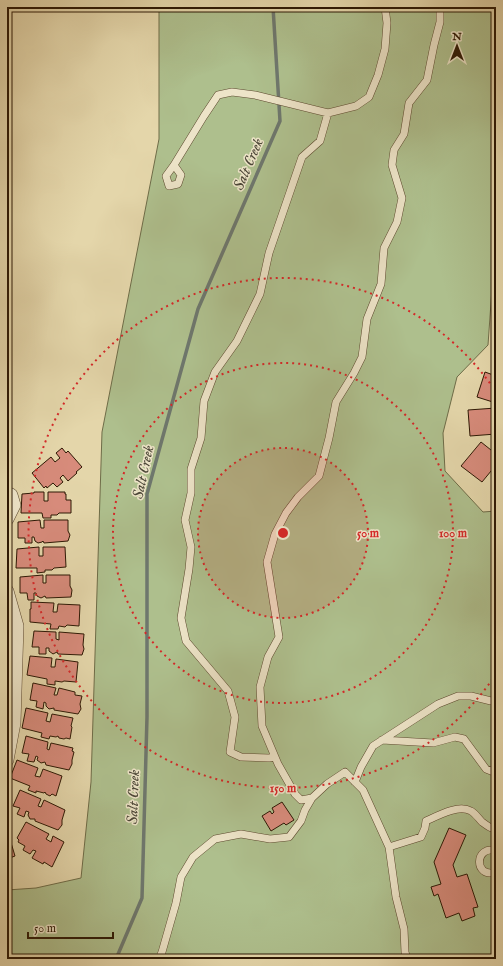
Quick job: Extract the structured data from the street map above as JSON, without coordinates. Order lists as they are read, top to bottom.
{
  "water": ["Salt Creek"],
  "scale_bar": "50 m",
  "north": "top",
  "rings": ["50 m", "100 m", "150 m"]
}
